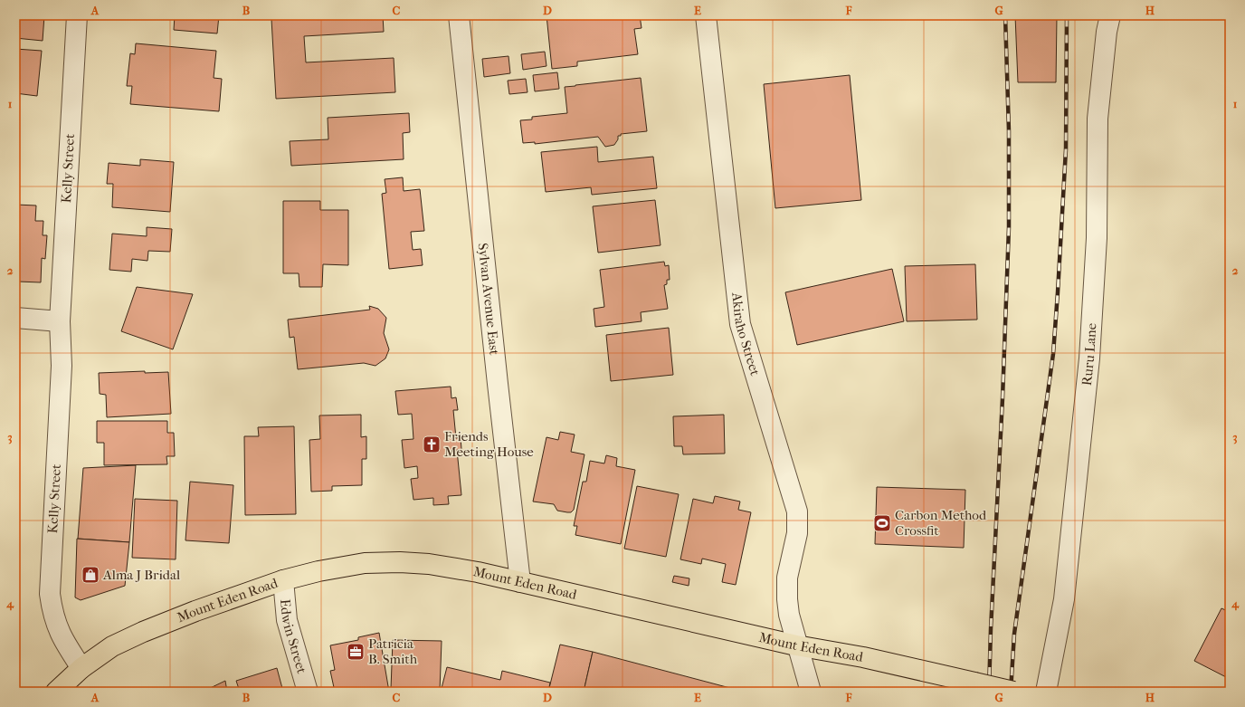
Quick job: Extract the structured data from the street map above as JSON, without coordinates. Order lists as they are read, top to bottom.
{
  "streets": {
    "main road": ["Mount Eden Road"],
    "street": [
      "Kelly Street",
      "Sylvan Avenue East",
      "Akiraho Street",
      "Ruru Lane",
      "Edwin Street"
    ]
  },
  "crossings": [
    ["Kelly Street", "Mount Eden Road"],
    ["Sylvan Avenue East", "Mount Eden Road"],
    ["Akiraho Street", "Mount Eden Road"],
    ["Mount Eden Road", "Edwin Street"]
  ],
  "places": {
    "church": ["Friends Meeting House"],
    "sports": ["Carbon Method Crossfit"],
    "shop": ["Alma J Bridal"],
    "office": ["Patricia B. Smith"]
  },
  "grid": {
    "columns": [
      "A",
      "B",
      "C",
      "D",
      "E",
      "F",
      "G",
      "H"
    ],
    "rows": [
      "1",
      "2",
      "3",
      "4"
    ]
  }
}
